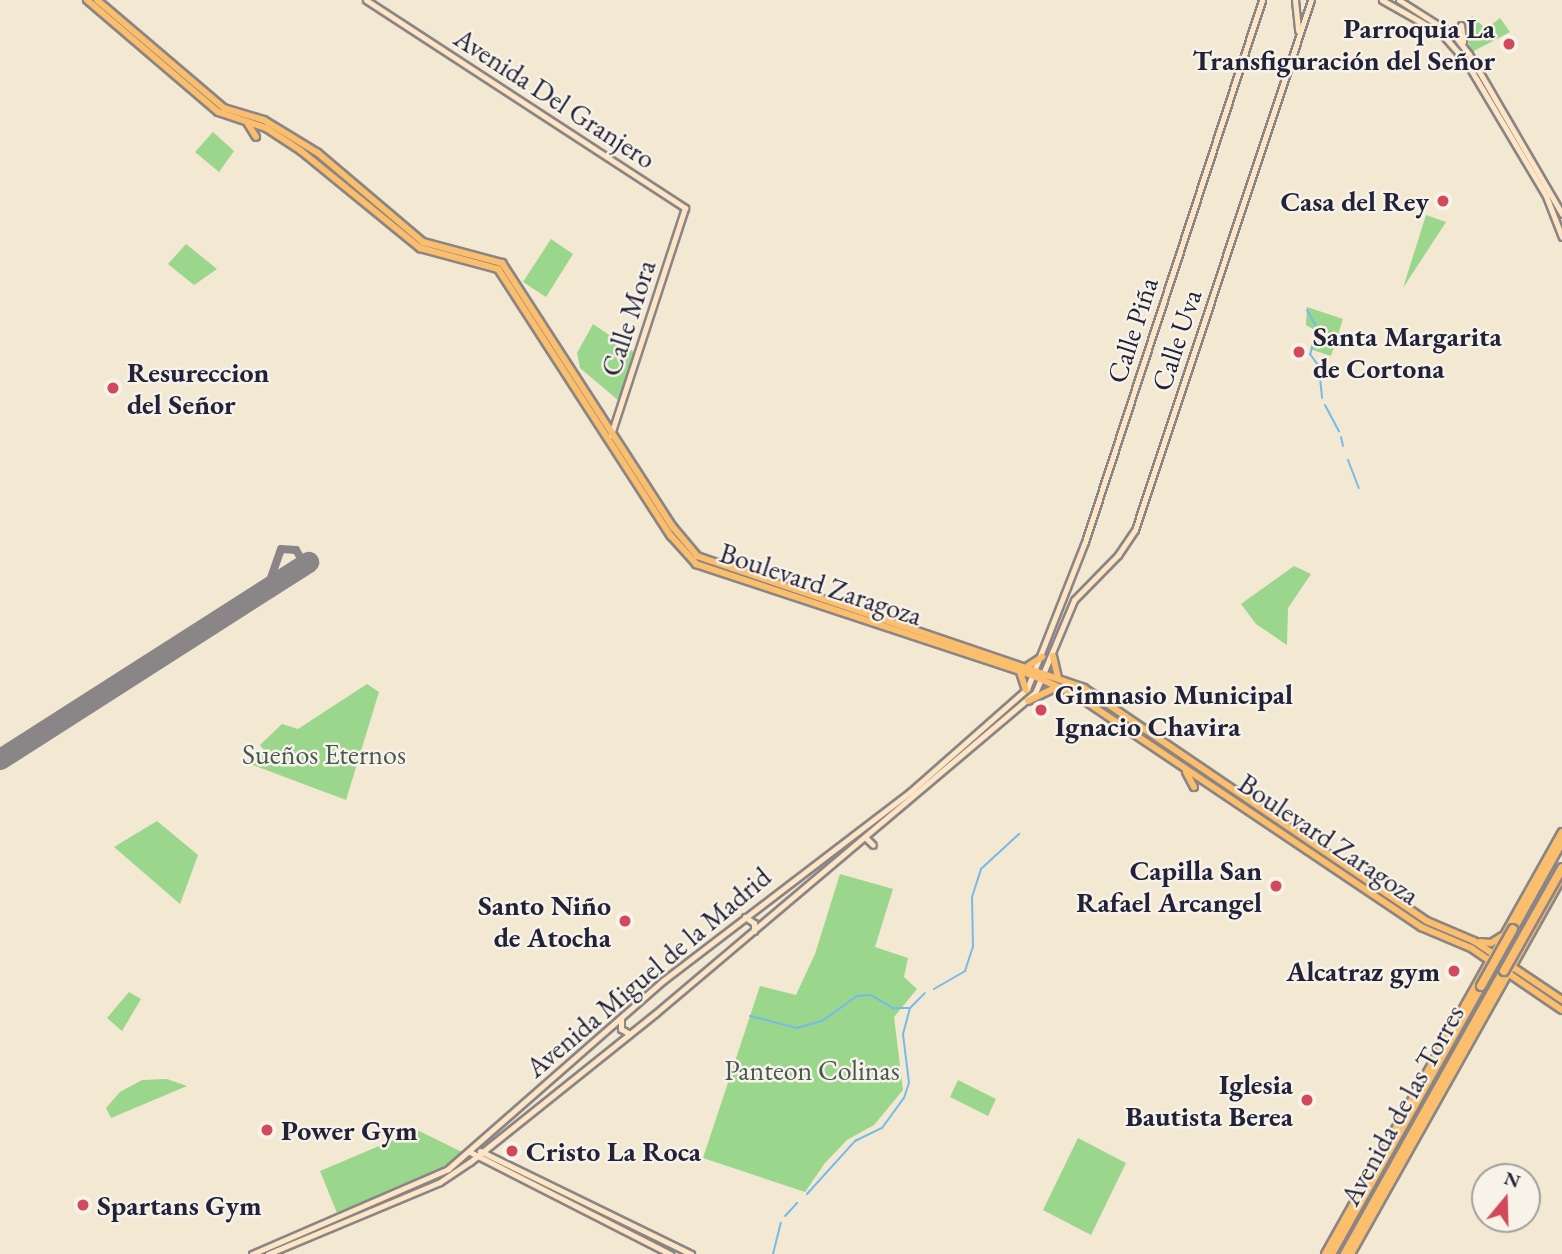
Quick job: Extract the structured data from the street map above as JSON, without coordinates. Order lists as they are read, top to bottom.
{
  "streets": {
    "highway": ["Avenida de las Torres"],
    "main road": [
      "Avenida Del Granjero",
      "Calle Mora",
      "Calle Piña",
      "Calle Uva",
      "Boulevard Zaragoza",
      "Avenida Miguel de la Madrid"
    ]
  },
  "crossings": [
    ["Avenida Del Granjero", "Calle Mora"],
    ["Calle Mora", "Boulevard Zaragoza"],
    ["Calle Piña", "Boulevard Zaragoza"],
    ["Calle Piña", "Avenida Miguel de la Madrid"],
    ["Calle Uva", "Boulevard Zaragoza"],
    ["Calle Uva", "Avenida Miguel de la Madrid"],
    ["Boulevard Zaragoza", "Avenida Miguel de la Madrid"],
    ["Boulevard Zaragoza", "Avenida de las Torres"]
  ],
  "parks": ["Sueños Eternos", "Panteon Colinas"],
  "places": [
    "Parroquia La Transfiguración del Señor",
    "Casa del Rey",
    "Santa Margarita de Cortona",
    "Resureccion del Señor",
    "Gimnasio Municipal Ignacio Chavira",
    "Capilla San Rafael Arcangel",
    "Santo Niño de Atocha",
    "Alcatraz gym",
    "Iglesia Bautista Berea",
    "Power Gym",
    "Cristo La Roca",
    "Spartans Gym"
  ],
  "north": "top"
}
